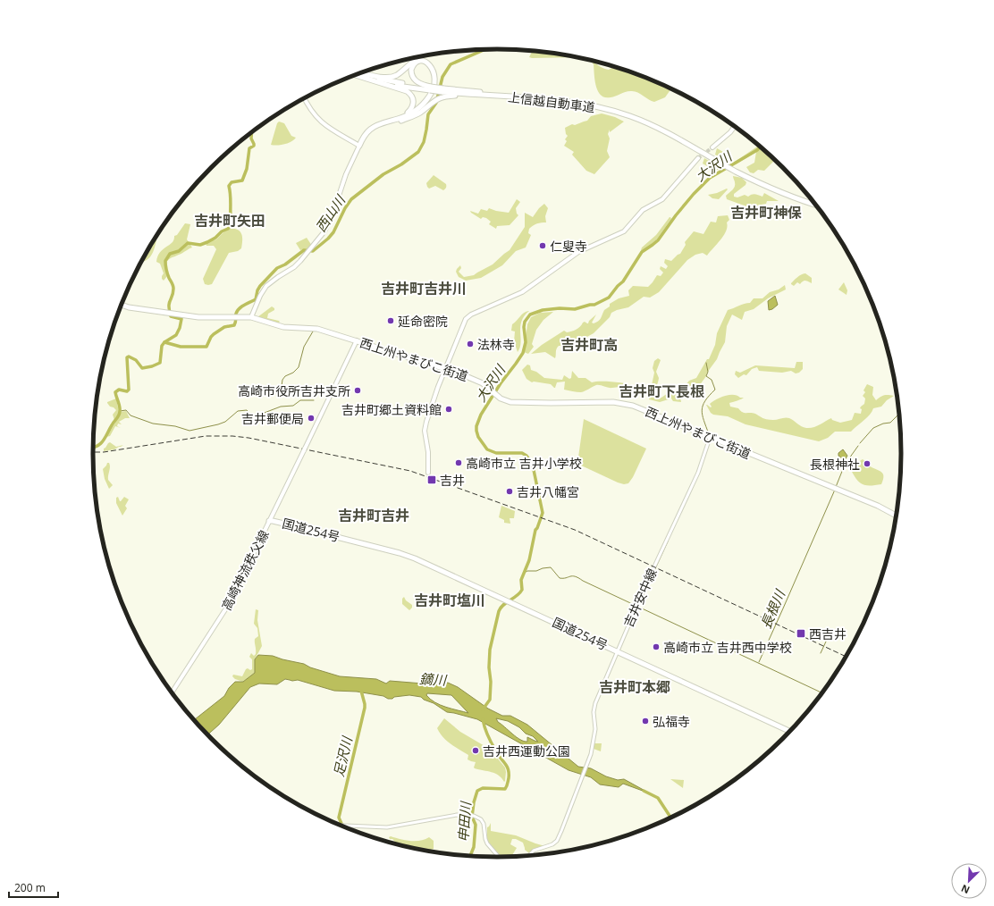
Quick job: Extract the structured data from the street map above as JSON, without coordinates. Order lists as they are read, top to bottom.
{
  "streets": {
    "highway": ["上信越自動車道", "西上州やまびこ街道", "国道254号"],
    "main road": ["高崎神流秩父線", "吉井安中線"]
  },
  "crossings": [
    ["西上州やまびこ街道", "高崎神流秩父線"],
    ["西上州やまびこ街道", "吉井安中線"],
    ["国道254号", "高崎神流秩父線"],
    ["国道254号", "吉井安中線"]
  ],
  "districts": [
    "吉井町神保",
    "吉井町矢田",
    "吉井町吉井川",
    "吉井町高",
    "吉井町下長根",
    "吉井町吉井",
    "吉井町塩川",
    "吉井町本郷"
  ],
  "water": [
    "大沢川",
    "西山川",
    "長根川",
    "鏑川",
    "足沢川",
    "申田川"
  ],
  "places": {
    "other": [
      "仁叟寺",
      "延命密院",
      "法林寺",
      "高崎市役所吉井支所",
      "吉井町郷土資料館",
      "吉井郵便局",
      "高崎市立 吉井小学校",
      "長根神社",
      "吉井八幡宮",
      "高崎市立 吉井西中学校",
      "弘福寺",
      "吉井西運動公園"
    ],
    "transit": ["吉井", "西吉井"]
  },
  "scale_bar": "200 m",
  "north": "bottom left"
}
